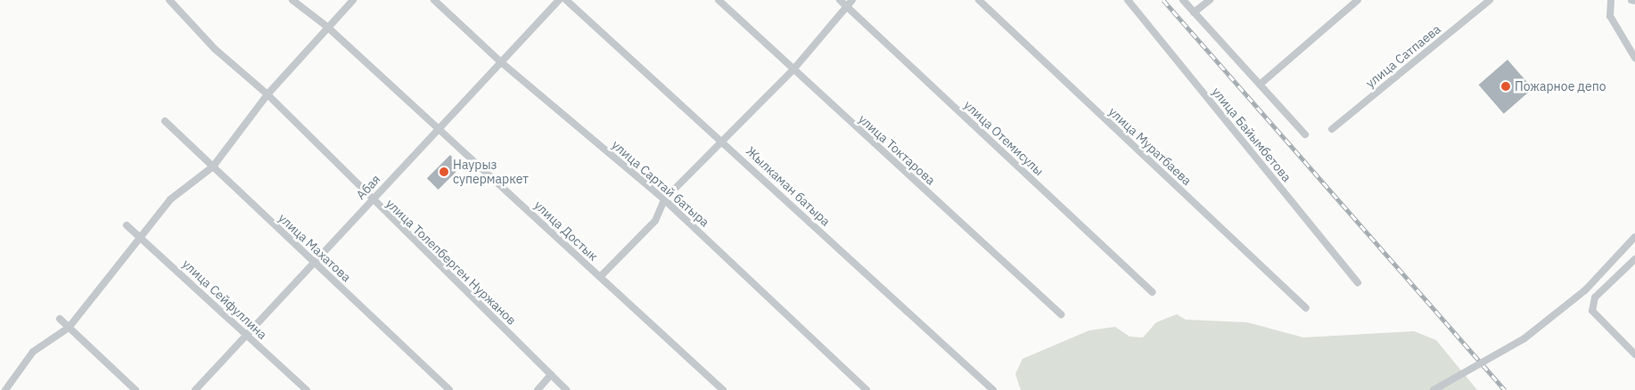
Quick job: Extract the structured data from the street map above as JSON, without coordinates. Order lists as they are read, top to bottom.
{
  "streets": {
    "street": [
      "улица Сатпаева",
      "улица Байымбетова",
      "улица Отемисулы",
      "улица Муратбаева",
      "улица Токтарова",
      "улица Сартай батыра",
      "Жылкаман батыра",
      "Абая",
      "улица Достык",
      "улица Махатова",
      "улица Толепберген Нуржанов",
      "улица Сейфуллина"
    ]
  },
  "crossings": [
    ["улица Сартай батыра", "Абая"],
    ["Абая", "улица Достык"],
    ["Абая", "улица Махатова"],
    ["Абая", "улица Толепберген Нуржанов"],
    ["Абая", "улица Сейфуллина"]
  ],
  "places": ["Пожарное депо", "Наурыз супермаркет"]
}
